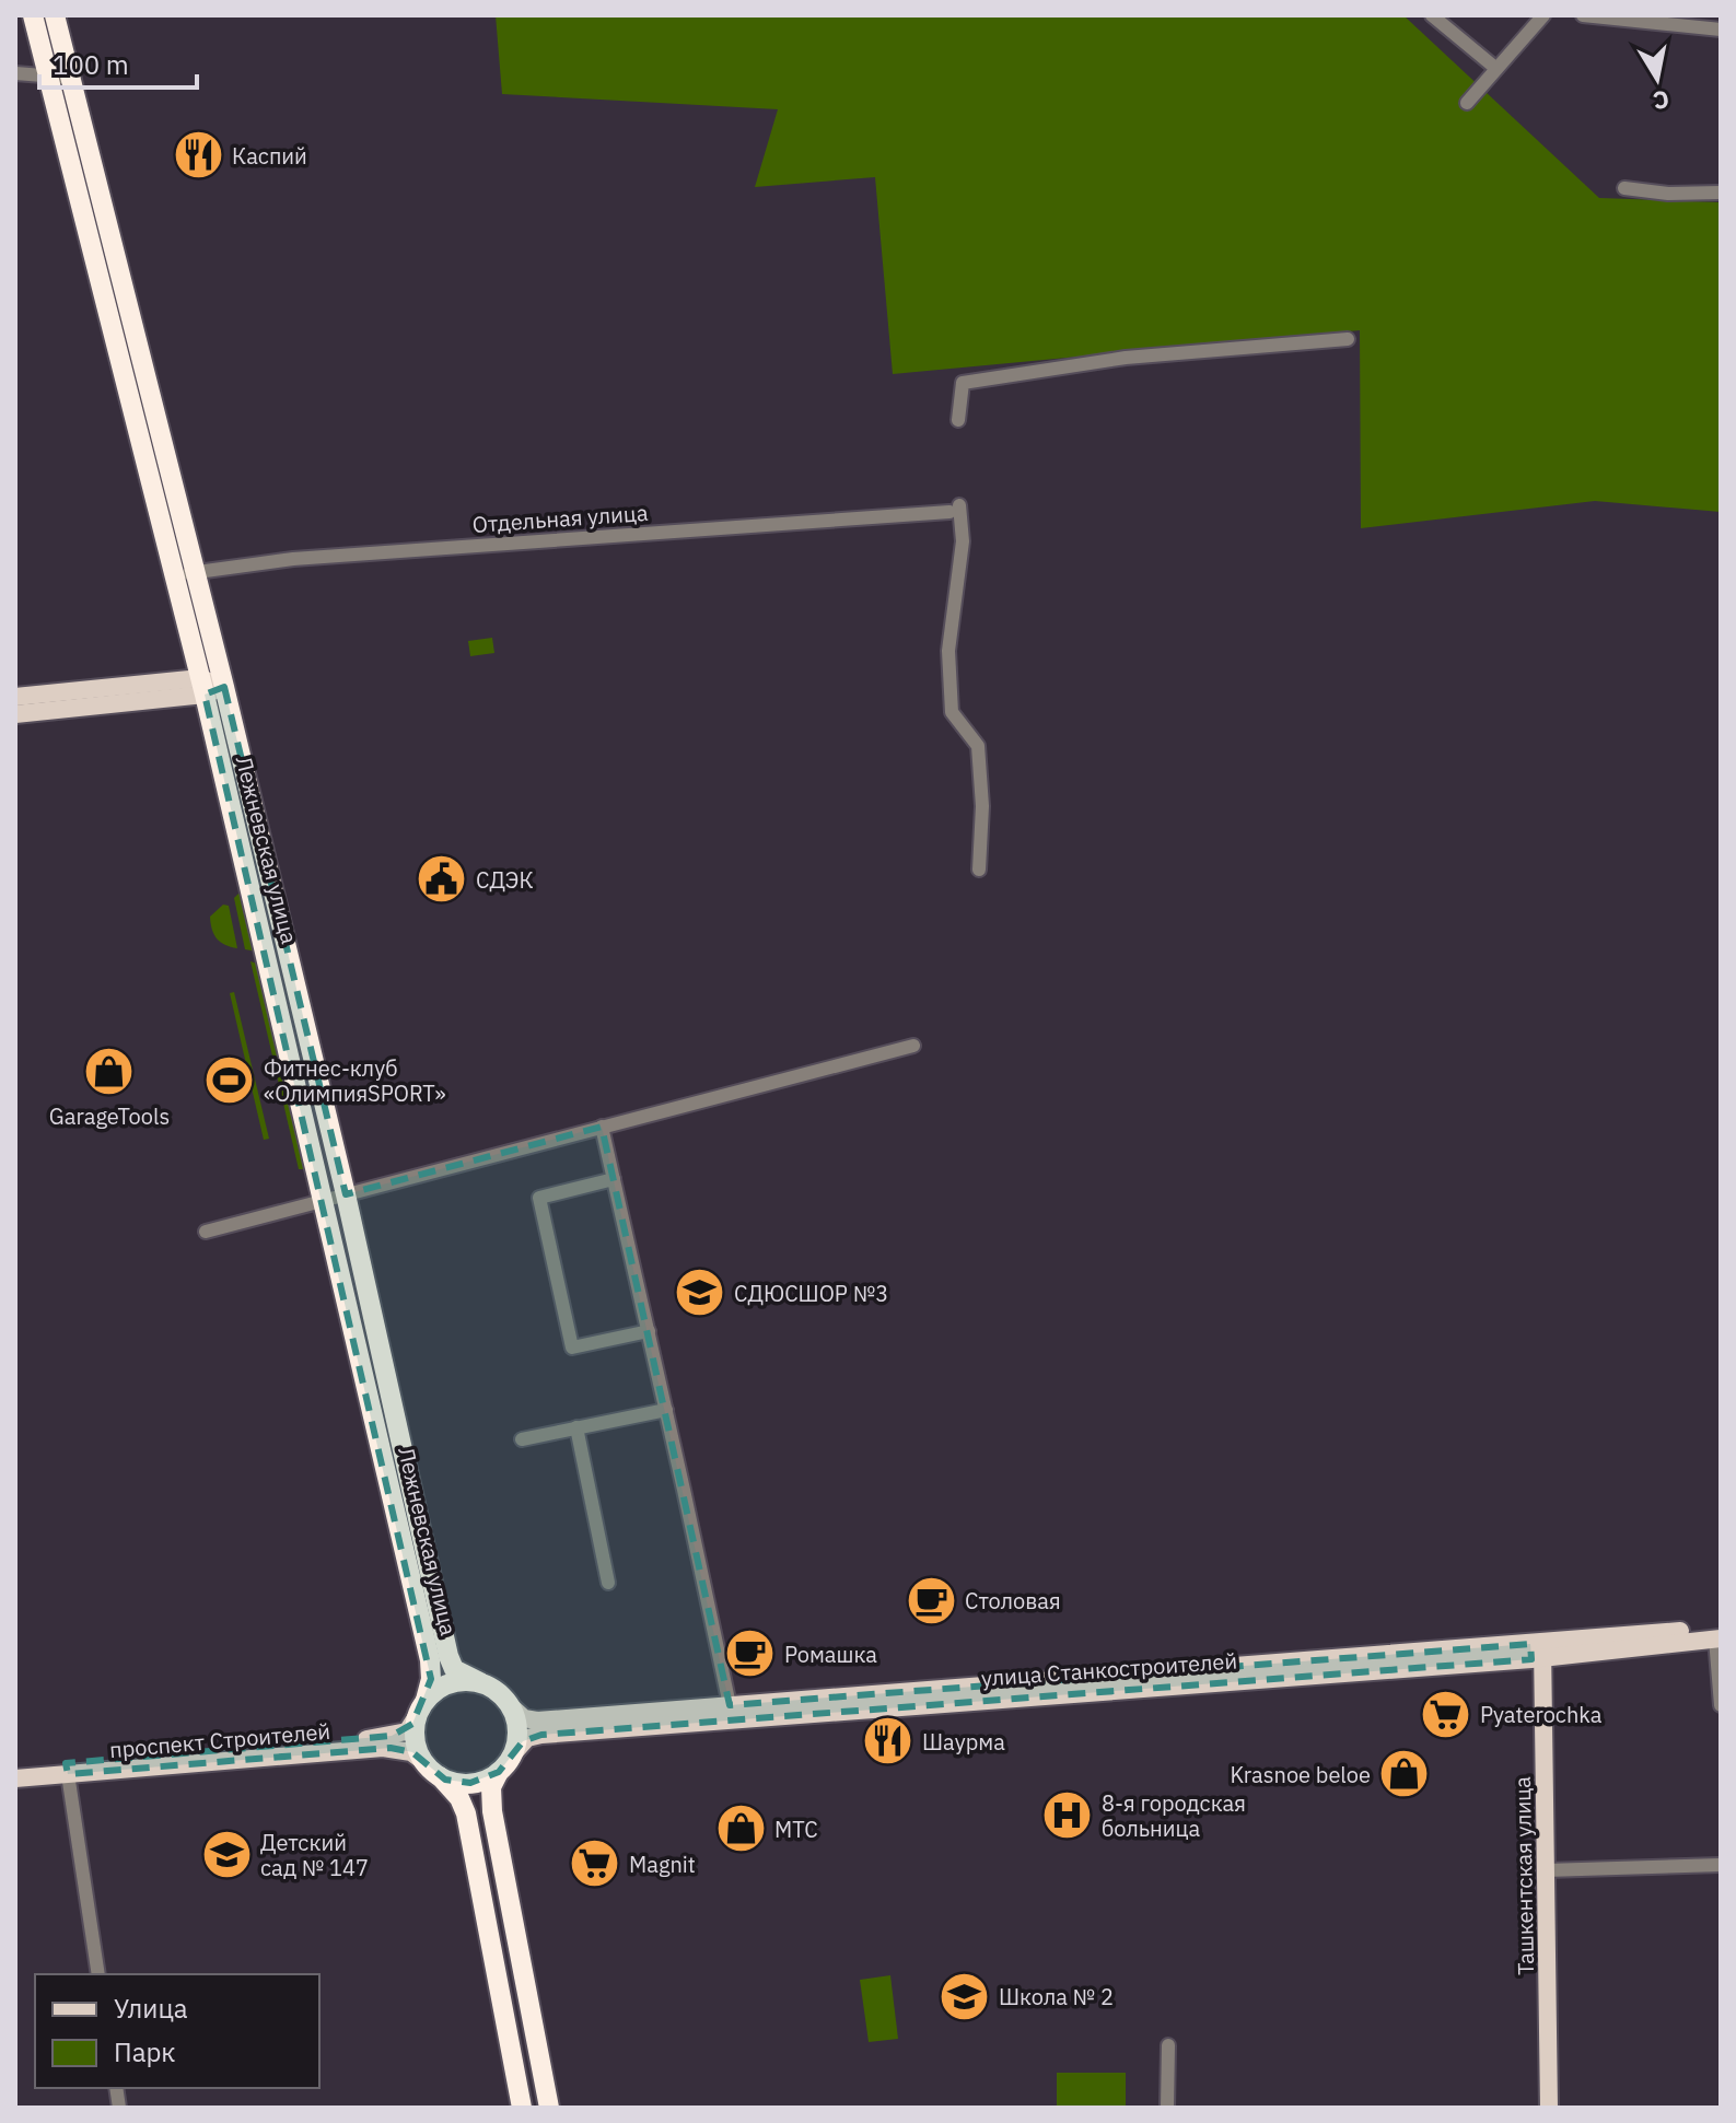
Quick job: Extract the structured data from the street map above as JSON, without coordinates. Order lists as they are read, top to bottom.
{
  "streets": {
    "highway": ["Лежневская улица"],
    "main road": ["улица Станкостроителей", "проспект Строителей", "Ташкентская улица"],
    "street": ["Отдельная улица"]
  },
  "crossings": [
    ["Отдельная улица", "Лежневская улица"],
    ["Лежневская улица", "улица Станкостроителей"],
    ["Лежневская улица", "проспект Строителей"],
    ["улица Станкостроителей", "проспект Строителей"],
    ["улица Станкостроителей", "Ташкентская улица"]
  ],
  "places": {
    "restaurant": ["Каспий", "Шаурма"],
    "public building": ["СДЭК"],
    "shop": ["GarageTools", "Krasnoe beloe", "МТС"],
    "sports": ["Фитнес-клуб «ОлимпияSPORT»"],
    "school or university": ["СДЮСШОР №3", "Детский сад № 147", "Школа № 2"],
    "cafe": ["Столовая", "Ромашка"],
    "supermarket": ["Pyaterochka", "Magnit"],
    "hospital": ["8-я городская больница"]
  },
  "legend": ["Улица", "Парк"],
  "scale_bar": "100 m",
  "north": "bottom"
}
